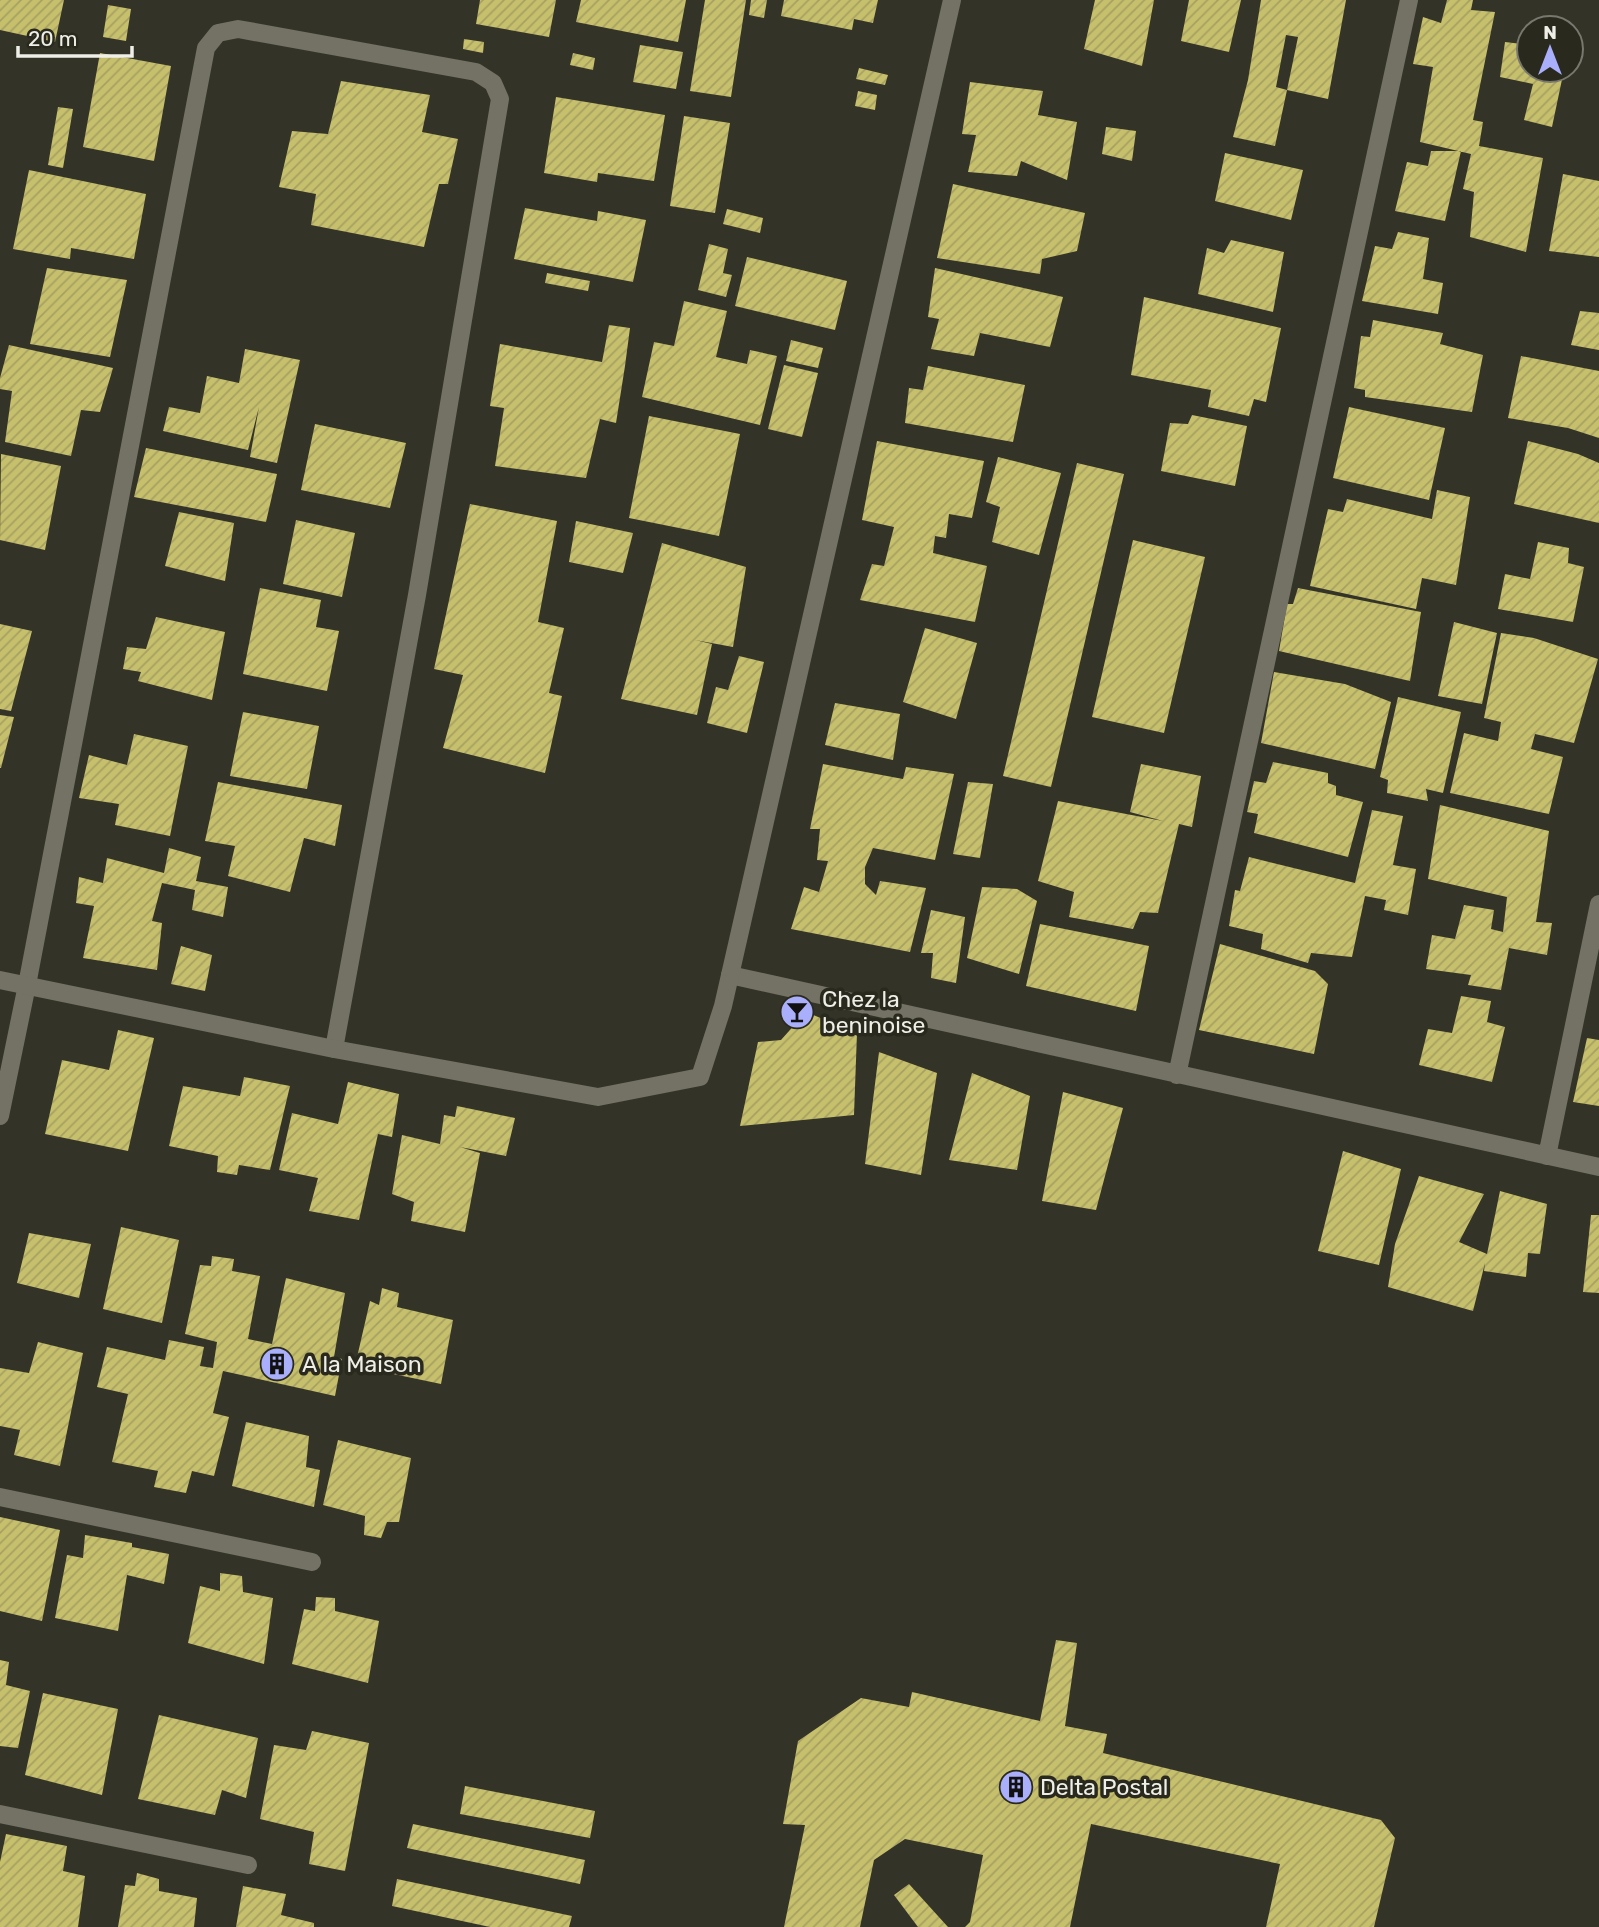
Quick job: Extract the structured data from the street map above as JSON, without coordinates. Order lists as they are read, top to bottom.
{
  "places": {
    "bar": ["Chez la beninoise"],
    "building": ["A la Maison", "Delta Postal"]
  },
  "scale_bar": "20 m",
  "north": "top"
}
